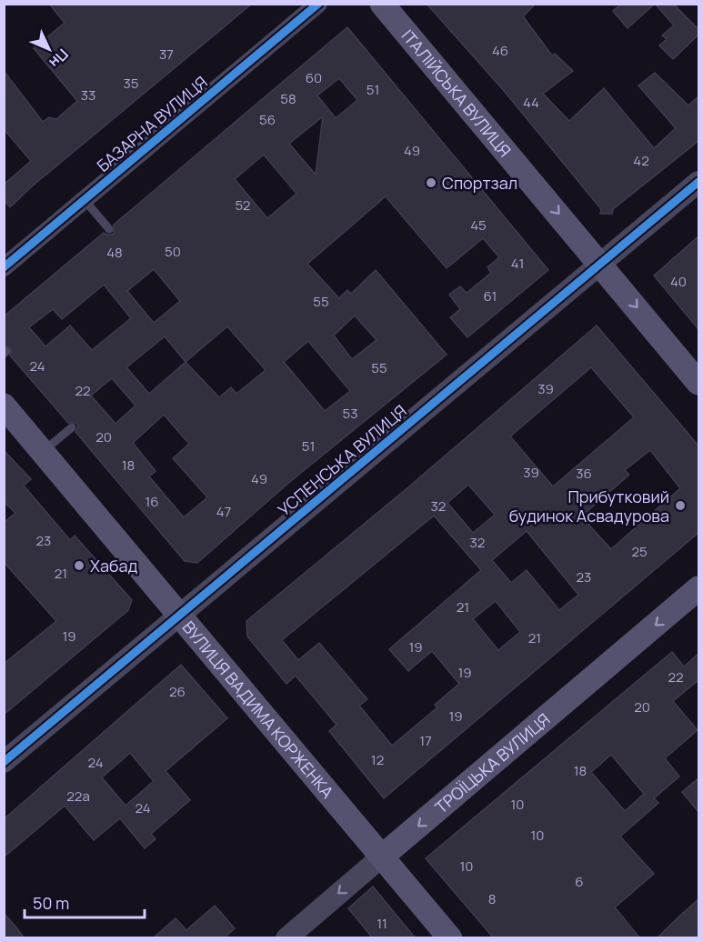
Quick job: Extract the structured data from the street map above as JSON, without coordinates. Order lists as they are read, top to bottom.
{
  "streets": {
    "main road": ["ІТАЛІЙСЬКА ВУЛИЦЯ", "ВУЛИЦЯ ВАДИМА КОРЖЕНКА", "ТРОЇЦЬКА ВУЛИЦЯ"],
    "street": ["БАЗАРНА ВУЛИЦЯ", "УСПЕНСЬКА ВУЛИЦЯ"]
  },
  "crossings": [
    ["ІТАЛІЙСЬКА ВУЛИЦЯ", "УСПЕНСЬКА ВУЛИЦЯ"],
    ["УСПЕНСЬКА ВУЛИЦЯ", "ВУЛИЦЯ ВАДИМА КОРЖЕНКА"],
    ["ВУЛИЦЯ ВАДИМА КОРЖЕНКА", "ТРОЇЦЬКА ВУЛИЦЯ"]
  ],
  "one_way": ["ІТАЛІЙСЬКА ВУЛИЦЯ", "ТРОЇЦЬКА ВУЛИЦЯ"],
  "places": ["Спортзал", "Прибутковий будинок Асвадурова", "Хабад"],
  "house_numbers": [
    "46",
    "37",
    "60",
    "35",
    "51",
    "33",
    "58",
    "44",
    "56",
    "49",
    "42",
    "52",
    "45",
    "50",
    "48",
    "41",
    "40",
    "61",
    "55",
    "24",
    "55",
    "39",
    "22",
    "53",
    "20",
    "51",
    "18",
    "39",
    "36",
    "49",
    "16",
    "32",
    "47",
    "23",
    "32",
    "25",
    "21",
    "23",
    "21",
    "19",
    "21",
    "19",
    "19",
    "22",
    "26",
    "20",
    "19",
    "17",
    "12",
    "24",
    "18",
    "22а",
    "10",
    "24",
    "10",
    "10",
    "6",
    "8",
    "11"
  ],
  "scale_bar": "50 m",
  "north": "bottom right"
}
